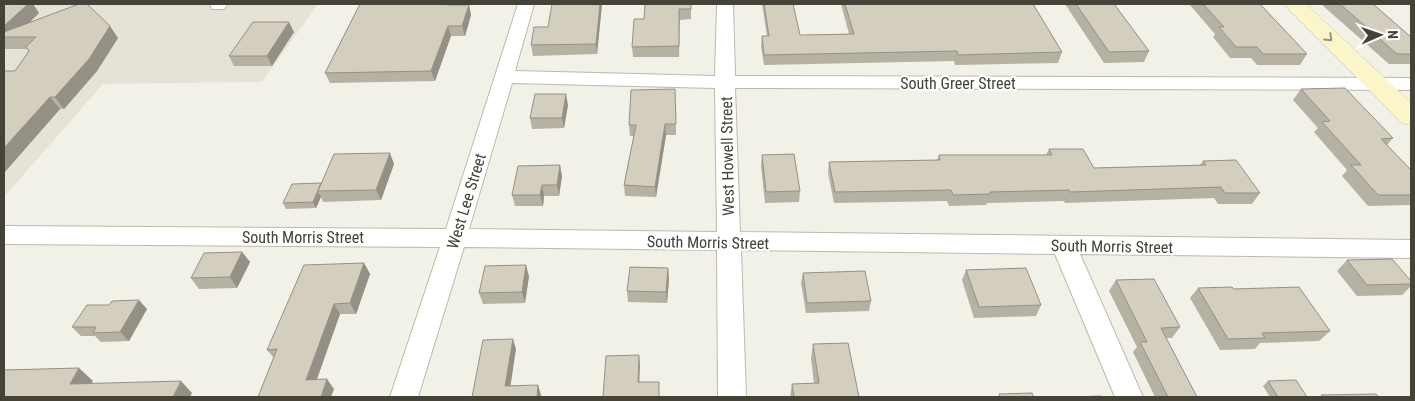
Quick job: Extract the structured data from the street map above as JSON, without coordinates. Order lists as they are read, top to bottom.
{
  "streets": {
    "street": [
      "South Greer Street",
      "West Howell Street",
      "West Lee Street",
      "South Morris Street"
    ]
  },
  "crossings": [
    ["South Greer Street", "West Howell Street"],
    ["South Greer Street", "West Lee Street"],
    ["West Howell Street", "South Morris Street"],
    ["West Lee Street", "South Morris Street"]
  ],
  "north": "right"
}
